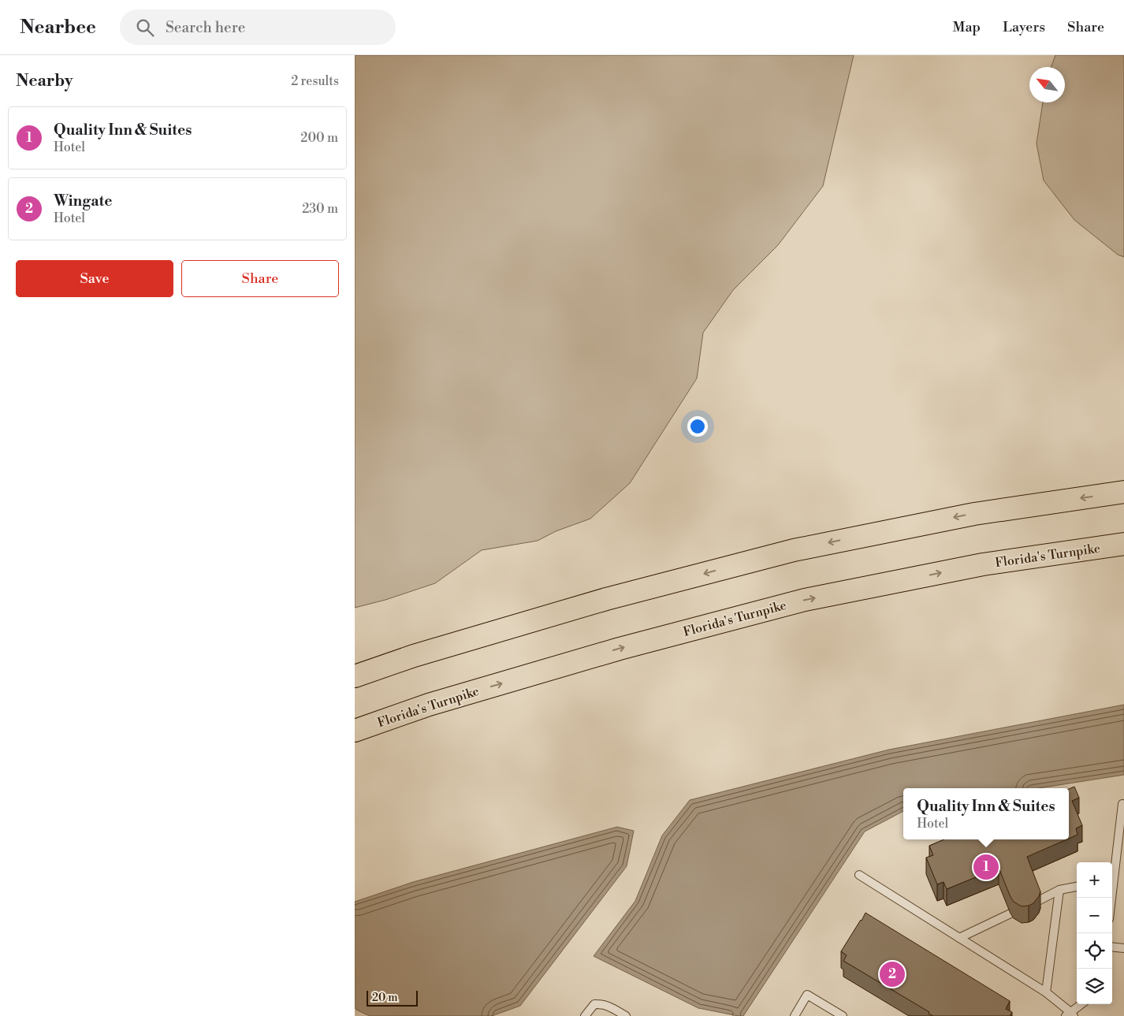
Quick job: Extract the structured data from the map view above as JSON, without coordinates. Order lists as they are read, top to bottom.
{
  "streets": {
    "highway": ["Florida's Turnpike"]
  },
  "scale_bar": "20 m",
  "north": "top left",
  "page": {
    "header": "Nearbee",
    "search": "Search here",
    "nav": ["Map", "Layers", "Share"],
    "heading": ["Nearby", "2 results"],
    "list": [
      {
        "mark": "1",
        "name": "Quality Inn & Suites",
        "note": "Hotel",
        "value": "200 m"
      },
      {
        "mark": "2",
        "name": "Wingate",
        "note": "Hotel",
        "value": "230 m"
      }
    ],
    "buttons": ["Save", "Share"],
    "popup": ["Quality Inn & Suites", "Hotel"],
    "pins": ["1", "2"],
    "map_buttons": ["+", "−"],
    "scale": "20 m"
  }
}
